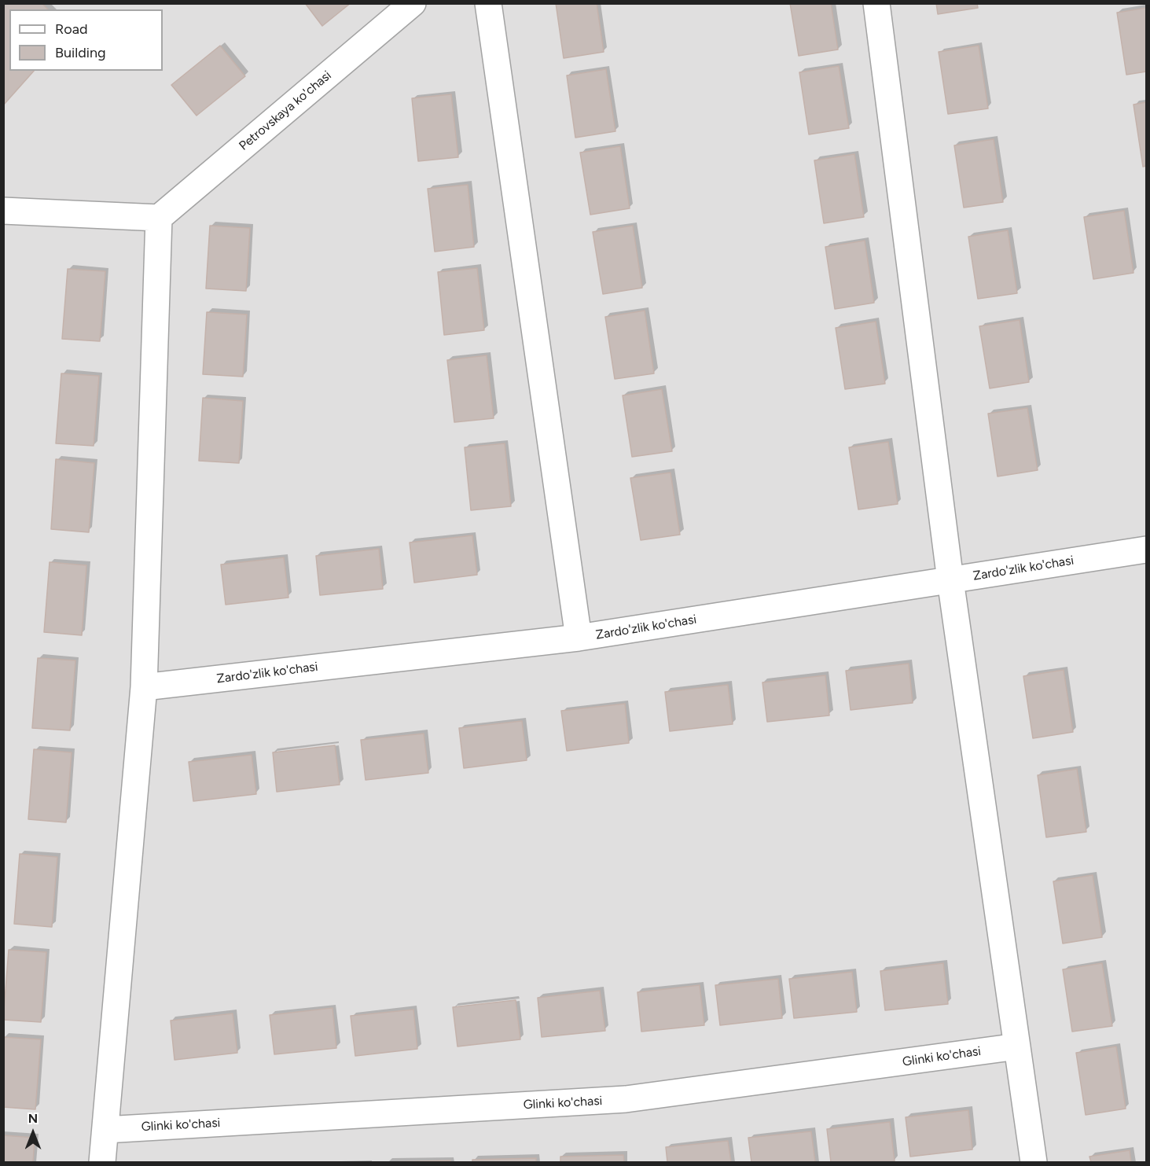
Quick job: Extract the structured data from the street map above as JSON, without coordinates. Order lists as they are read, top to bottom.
{
  "streets": {
    "street": ["Petrovskaya ko'chasi", "Zardo'zlik ko'chasi", "Glinki ko'chasi"]
  },
  "legend": ["Road", "Building"],
  "north": "top"
}
